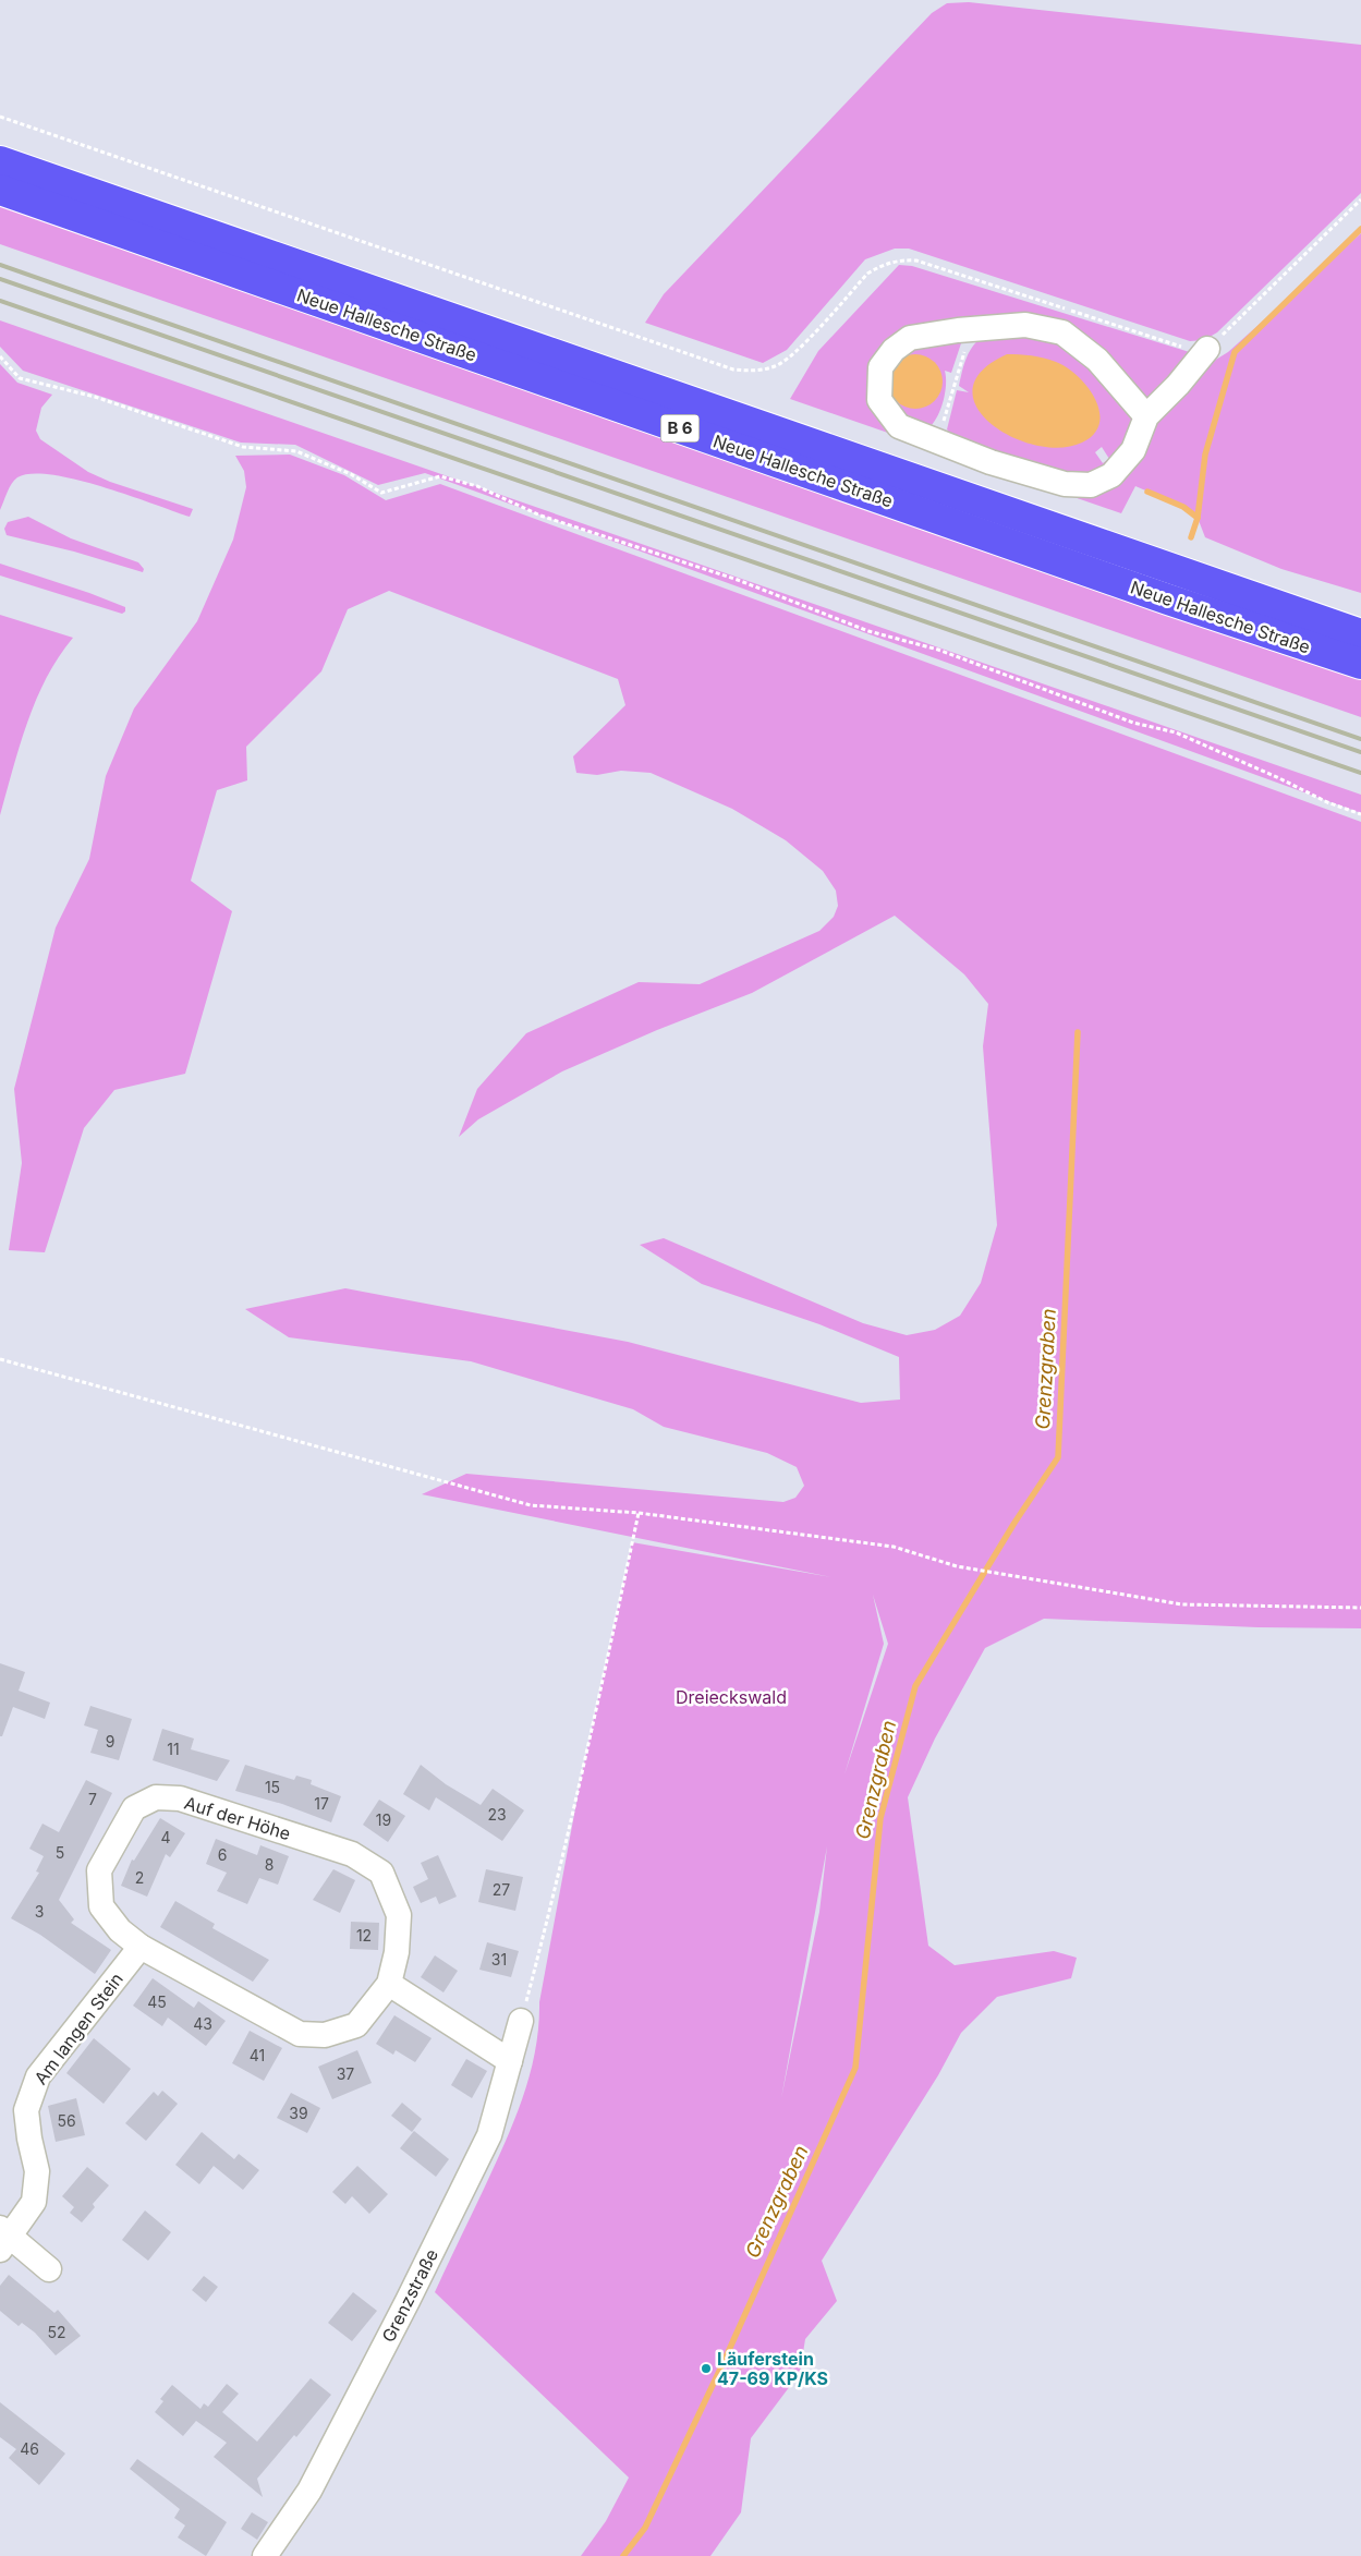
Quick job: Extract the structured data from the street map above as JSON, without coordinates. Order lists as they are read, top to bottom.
{
  "streets": {
    "main road": ["Neue Hallesche Straße", "B 6"],
    "street": ["Auf der Höhe", "Am langen Stein", "Grenzstraße"]
  },
  "crossings": [
    ["Auf der Höhe", "Am langen Stein"]
  ],
  "water": ["Grenzgraben"],
  "parks": ["Dreieckswald"],
  "places": ["Läuferstein 47-69 KP/KS"],
  "house_numbers": [
    "9",
    "11",
    "15",
    "7",
    "17",
    "23",
    "19",
    "4",
    "5",
    "6",
    "8",
    "2",
    "27",
    "3",
    "12",
    "31",
    "45",
    "43",
    "41",
    "37",
    "39",
    "56",
    "52",
    "46"
  ]
}
